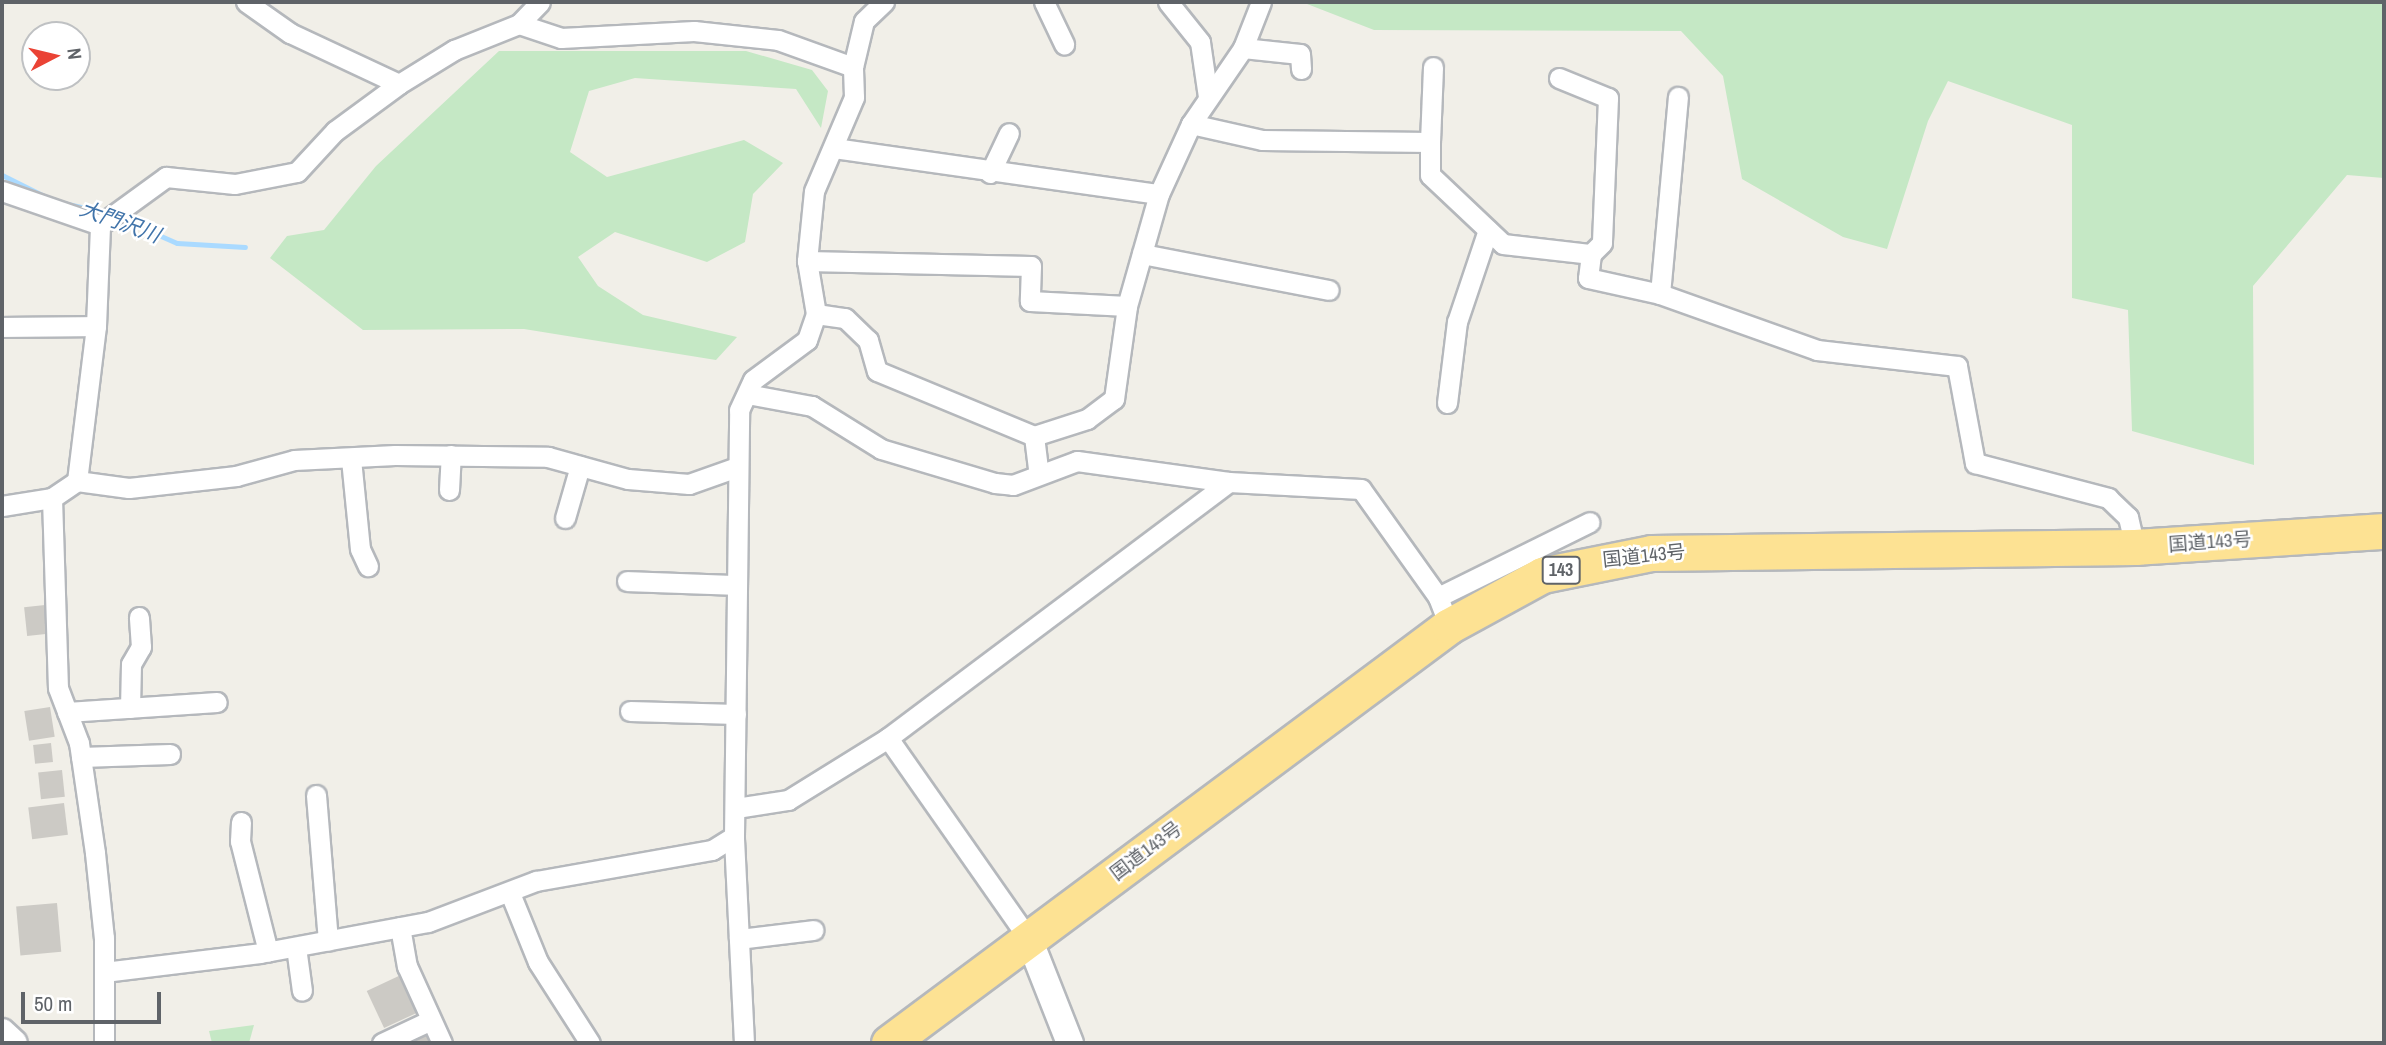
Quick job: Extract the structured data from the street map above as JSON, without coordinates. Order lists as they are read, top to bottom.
{
  "streets": {
    "highway": ["国道143号", "143"]
  },
  "water": ["大門沢川"],
  "scale_bar": "50 m",
  "north": "right"
}
